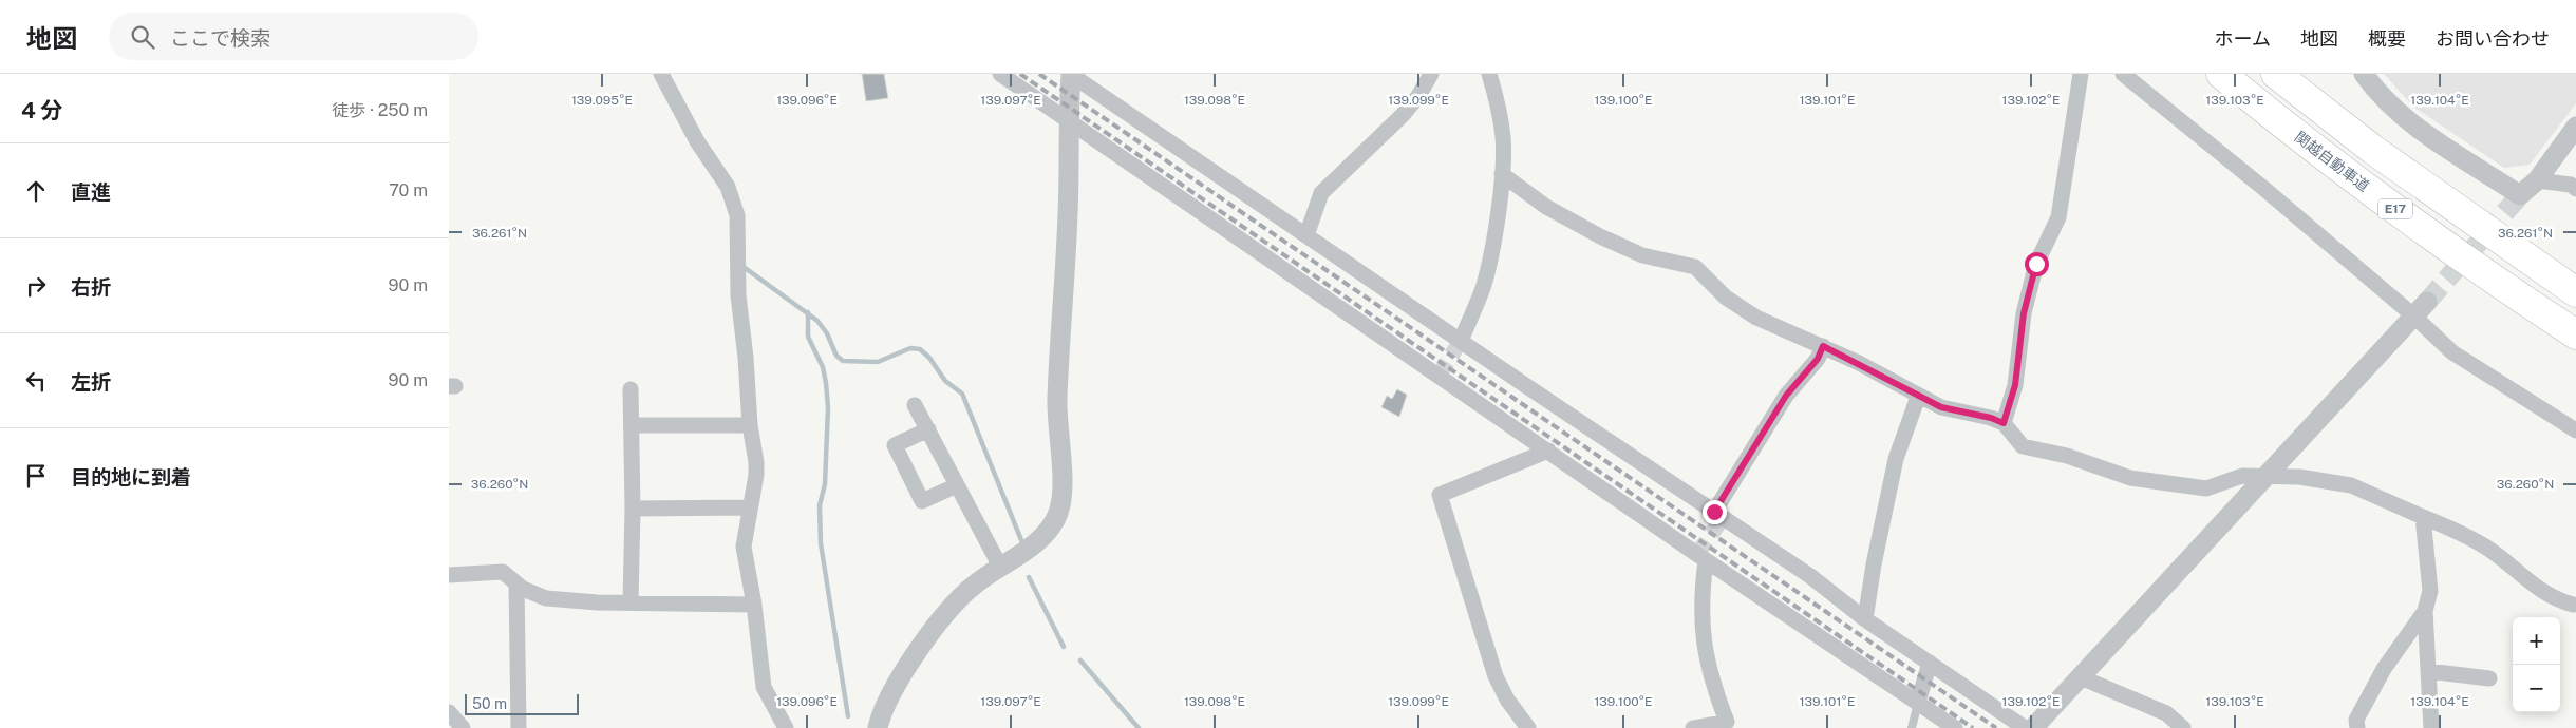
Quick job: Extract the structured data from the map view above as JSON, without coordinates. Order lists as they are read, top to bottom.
{
  "streets": {
    "highway": ["関越自動車道", "E17"]
  },
  "scale_bar": "50 m",
  "page": {
    "header": "地図",
    "search": "ここで検索",
    "nav": [
      "ホーム",
      "地図",
      "概要",
      "お問い合わせ"
    ],
    "heading": ["4 分", "徒歩 · 250 m"],
    "list": [
      ["直進", "70 m"],
      ["右折", "90 m"],
      ["左折", "90 m"],
      "目的地に到着"
    ],
    "map_buttons": ["+", "−"],
    "scale": "50 m"
  },
  "coordinates": [
    "139.095°E",
    "139.096°E",
    "139.097°E",
    "139.098°E",
    "139.099°E",
    "139.100°E",
    "139.101°E",
    "139.102°E",
    "139.103°E",
    "139.104°E",
    "36.261°N",
    "36.260°N"
  ]
}
